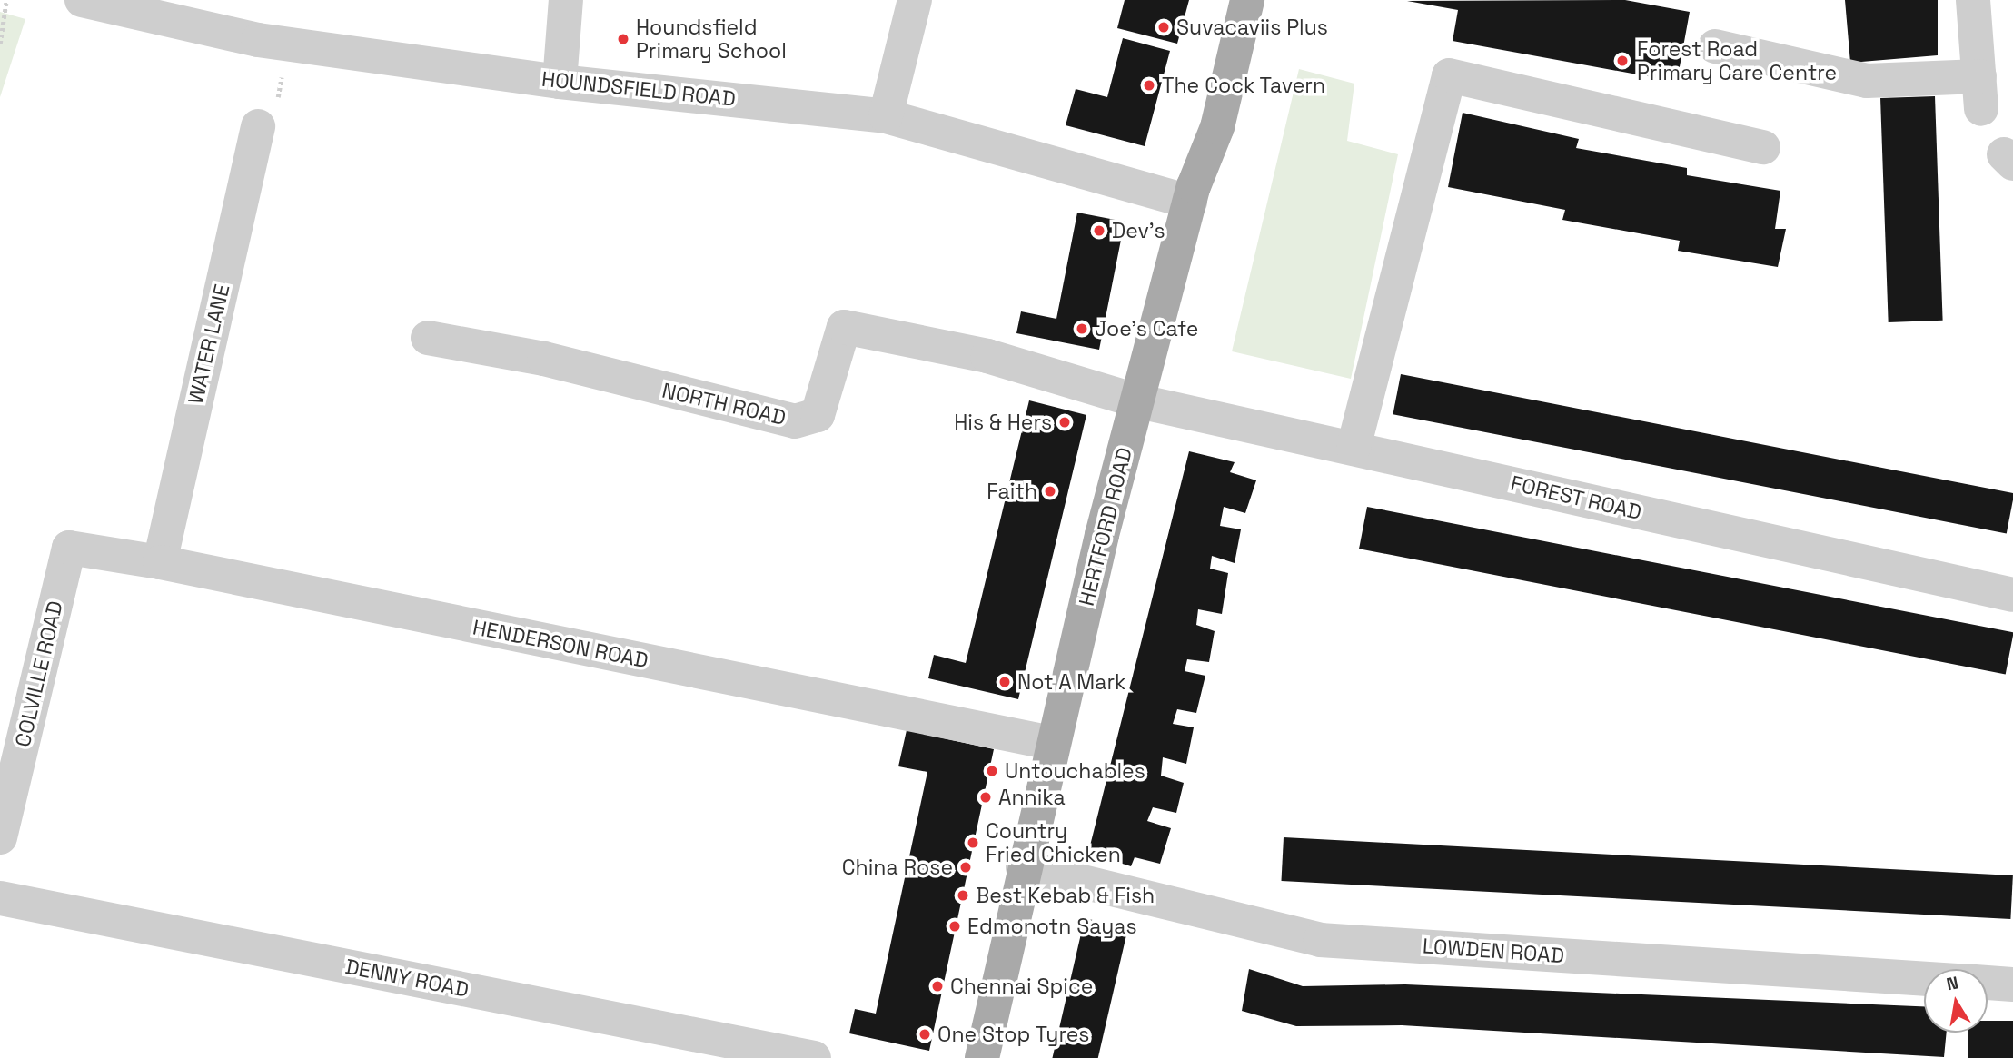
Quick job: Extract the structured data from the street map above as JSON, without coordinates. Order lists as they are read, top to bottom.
{
  "streets": {
    "main road": ["HERTFORD ROAD"],
    "street": [
      "HOUNDSFIELD ROAD",
      "WATER LANE",
      "NORTH ROAD",
      "FOREST ROAD",
      "HENDERSON ROAD",
      "COLVILLE ROAD",
      "LOWDEN ROAD",
      "DENNY ROAD"
    ]
  },
  "crossings": [
    ["HOUNDSFIELD ROAD", "HERTFORD ROAD"],
    ["WATER LANE", "HENDERSON ROAD"],
    ["NORTH ROAD", "FOREST ROAD"],
    ["NORTH ROAD", "HERTFORD ROAD"],
    ["FOREST ROAD", "HERTFORD ROAD"],
    ["HERTFORD ROAD", "HENDERSON ROAD"],
    ["HERTFORD ROAD", "LOWDEN ROAD"],
    ["HENDERSON ROAD", "COLVILLE ROAD"]
  ],
  "places": [
    "Suvacaviis Plus",
    "Houndsfield Primary School",
    "Forest Road Primary Care Centre",
    "The Cock Tavern",
    "Dev's",
    "Joe's Cafe",
    "His & Hers",
    "Faith",
    "Not A Mark",
    "Untouchables",
    "Annika",
    "Country Fried Chicken",
    "China Rose",
    "Best Kebab & Fish",
    "Edmonotn Sayas",
    "Chennai Spice",
    "One Stop Tyres"
  ],
  "north": "top"
}
